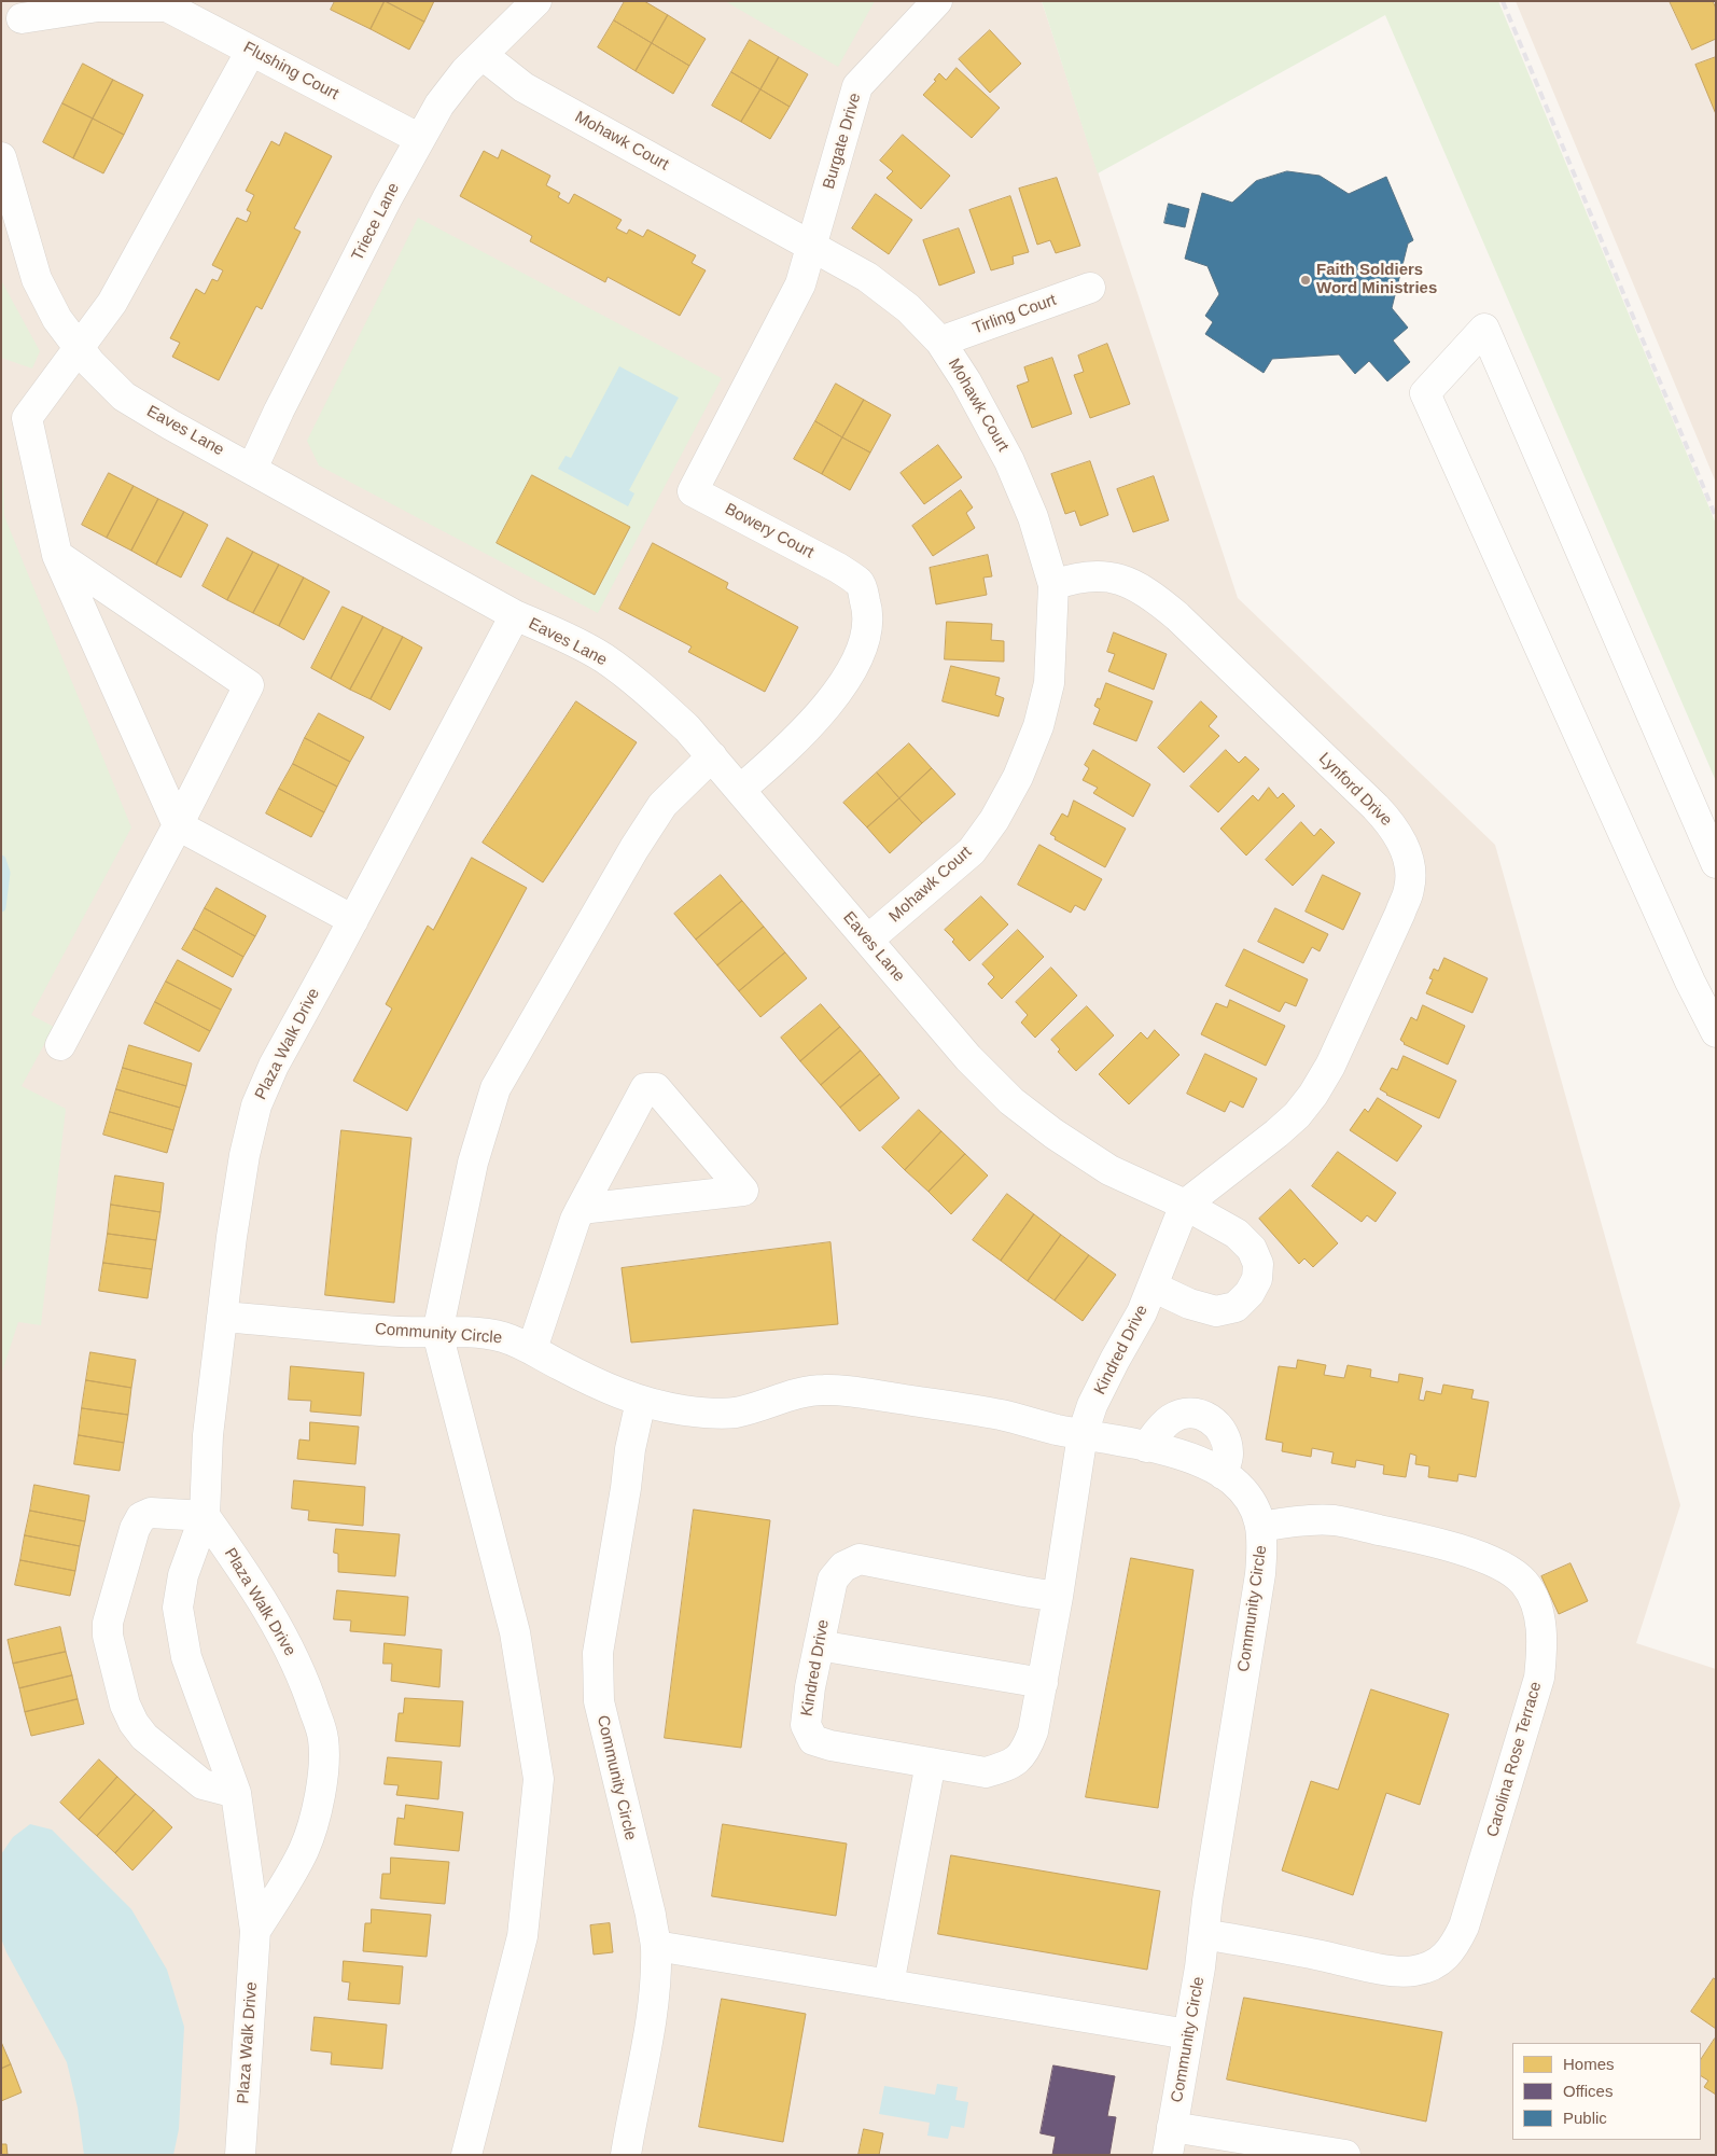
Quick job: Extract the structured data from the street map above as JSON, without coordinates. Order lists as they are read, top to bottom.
{
  "streets": {
    "street": [
      "Flushing Court",
      "Mohawk Court",
      "Burgate Drive",
      "Triece Lane",
      "Tirling Court",
      "Eaves Lane",
      "Bowery Court",
      "Lynford Drive",
      "Plaza Walk Drive",
      "Community Circle",
      "Kindred Drive",
      "Carolina Rose Terrace"
    ]
  },
  "crossings": [
    ["Flushing Court", "Triece Lane"],
    ["Mohawk Court", "Burgate Drive"],
    ["Mohawk Court", "Triece Lane"],
    ["Mohawk Court", "Tirling Court"],
    ["Mohawk Court", "Eaves Lane"],
    ["Mohawk Court", "Bowery Court"],
    ["Mohawk Court", "Lynford Drive"],
    ["Burgate Drive", "Bowery Court"],
    ["Triece Lane", "Eaves Lane"],
    ["Eaves Lane", "Bowery Court"],
    ["Eaves Lane", "Lynford Drive"],
    ["Eaves Lane", "Plaza Walk Drive"],
    ["Eaves Lane", "Kindred Drive"],
    ["Lynford Drive", "Kindred Drive"],
    ["Plaza Walk Drive", "Community Circle"],
    ["Community Circle", "Kindred Drive"],
    ["Community Circle", "Carolina Rose Terrace"]
  ],
  "places": ["Faith Soldiers Word Ministries"],
  "legend": ["Homes", "Offices", "Public"]
}
